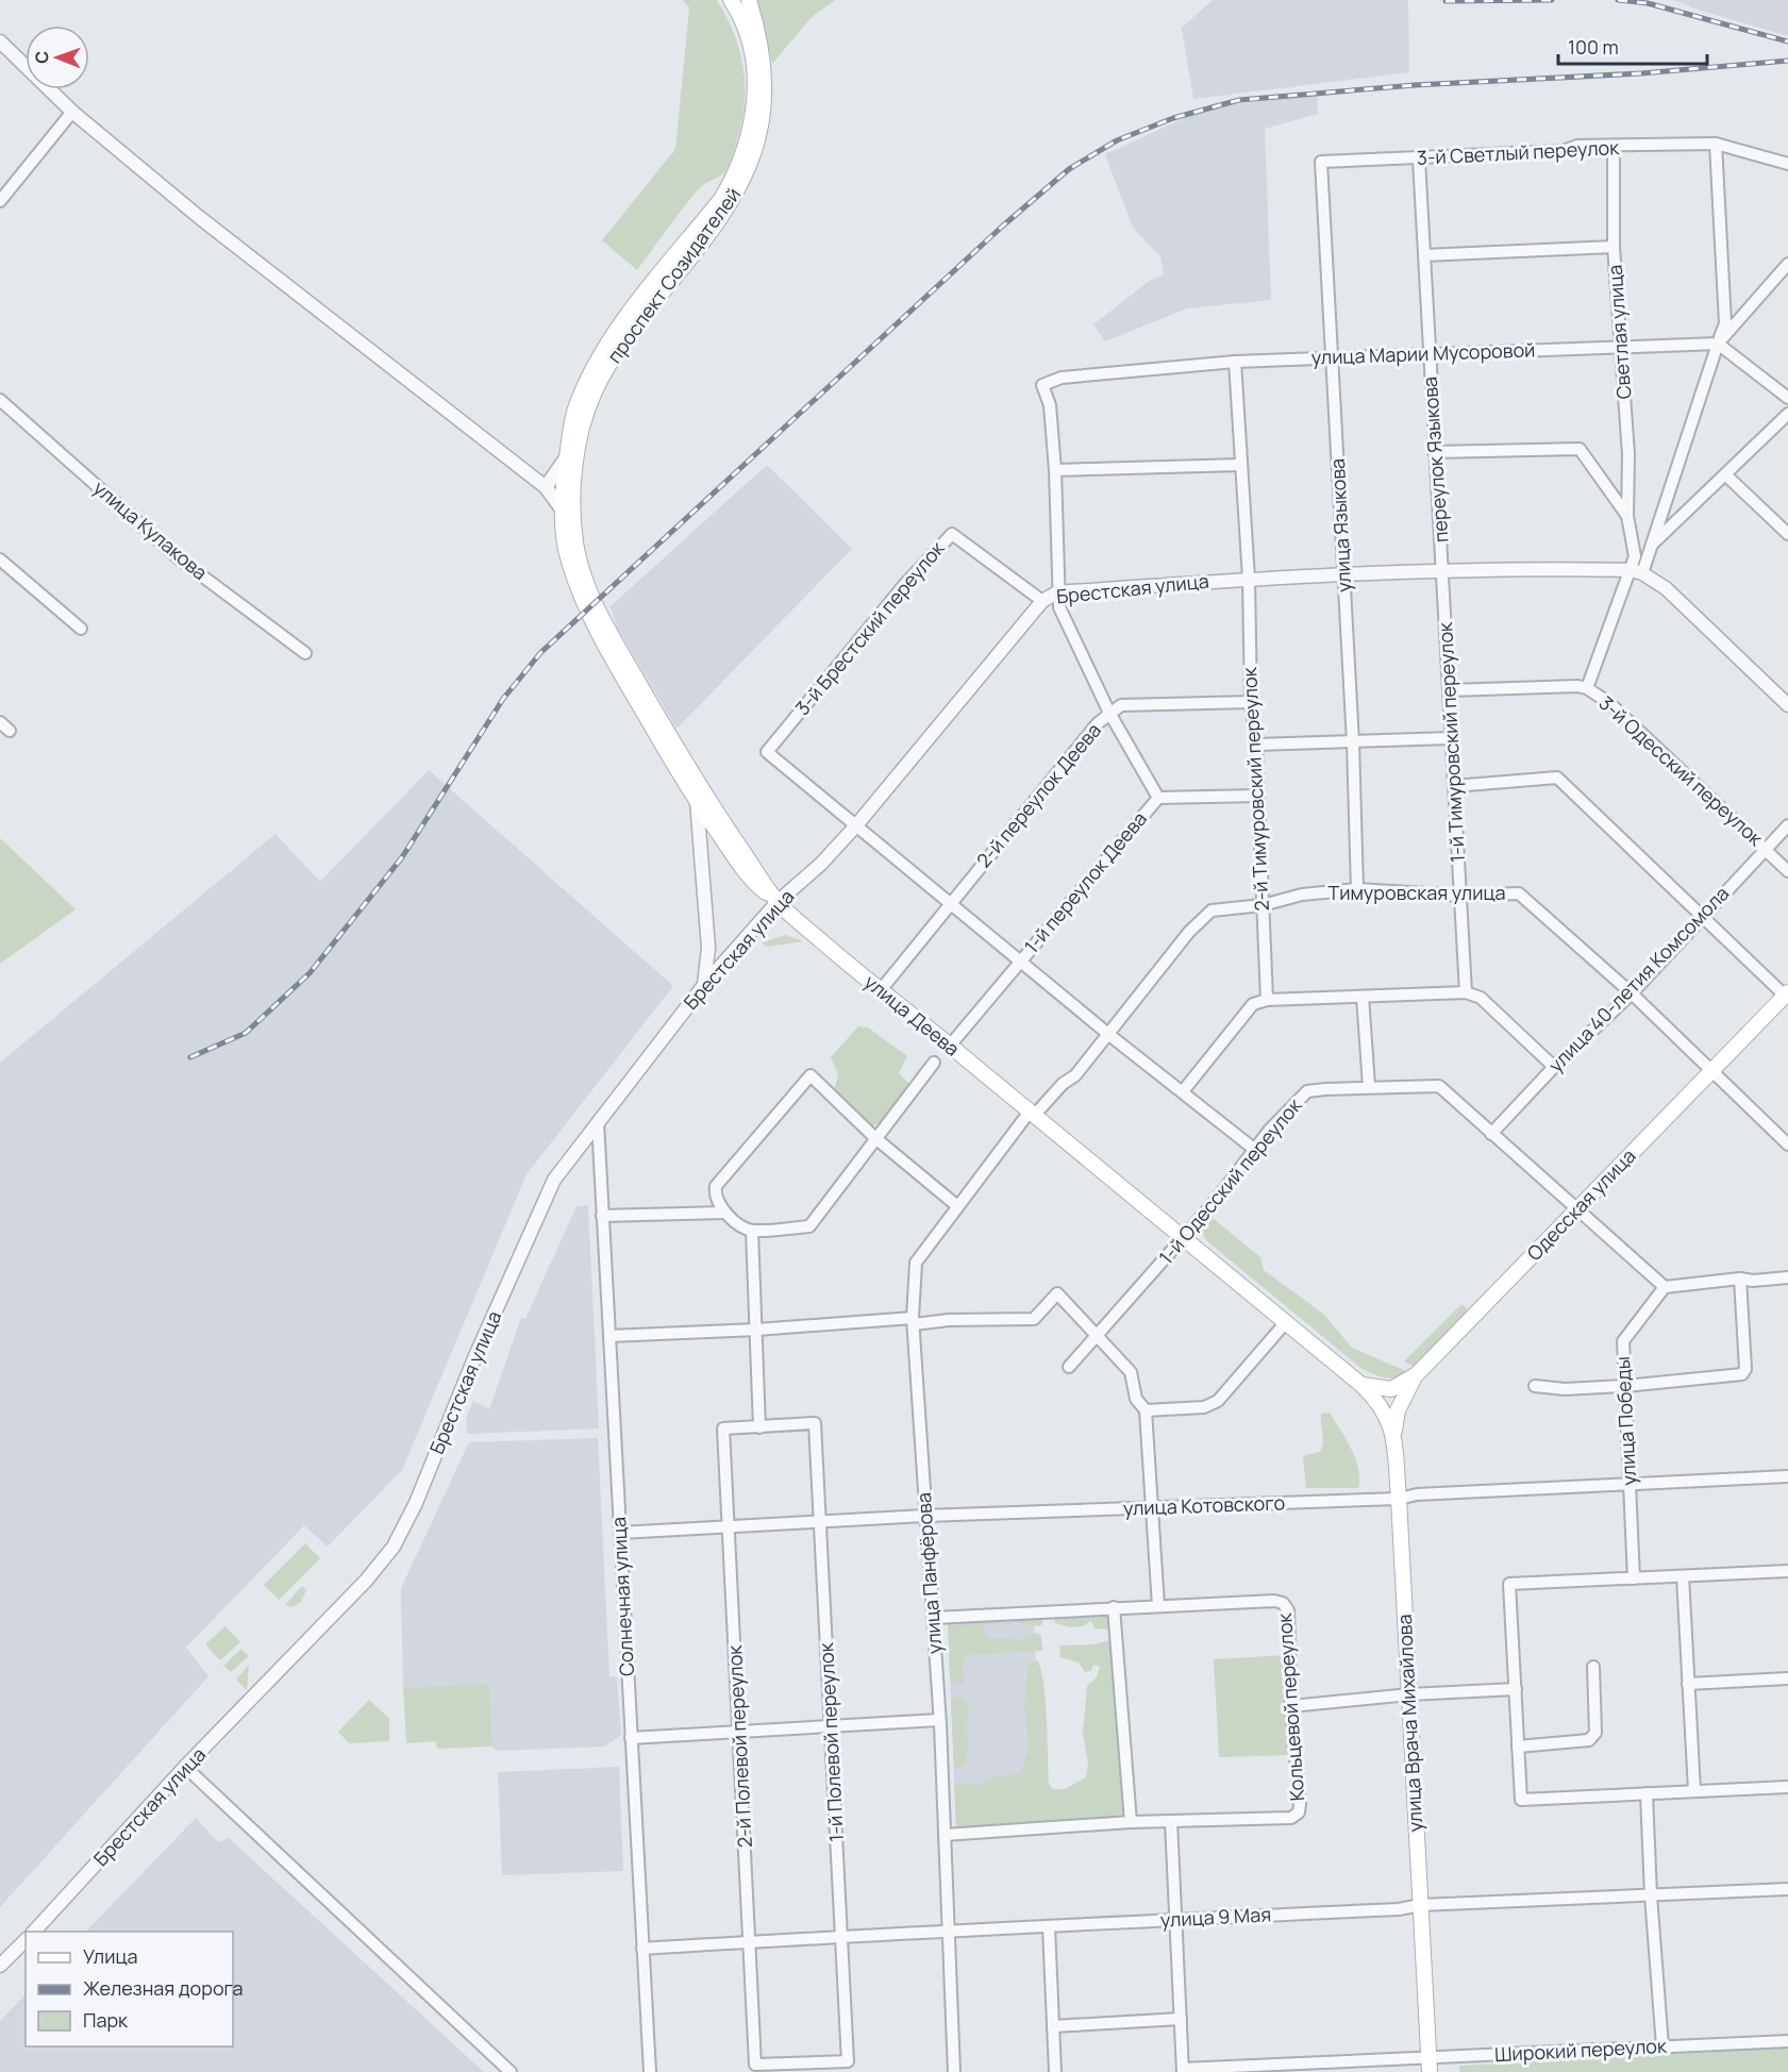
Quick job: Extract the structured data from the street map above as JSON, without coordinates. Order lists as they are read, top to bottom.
{
  "streets": {
    "main road": [
      "проспект Созидателей",
      "улица Деева",
      "Одесская улица",
      "улица Врача Михайлова"
    ],
    "street": [
      "3-й Светлый переулок",
      "Светлая улица",
      "улица Марии Мусоровой",
      "переулок Языкова",
      "улица Языкова",
      "улица Кулакова",
      "Брестская улица",
      "3-й Брестский переулок",
      "1-й Тимуровский переулок",
      "3-й Одесский переулок",
      "2-й Тимуровский переулок",
      "2-й переулок Деева",
      "1-й переулок Деева",
      "Тимуровская улица",
      "улица 40-летия Комсомола",
      "1-й Одесский переулок",
      "улица Победы",
      "улица Котовского",
      "улица Панфёрова",
      "Солнечная улица",
      "Кольцевой переулок",
      "1-й Полевой переулок",
      "2-й Полевой переулок",
      "улица 9 Мая",
      "Широкий переулок"
    ]
  },
  "crossings": [
    ["3-й Светлый переулок", "Светлая улица"],
    ["3-й Светлый переулок", "переулок Языкова"],
    ["3-й Светлый переулок", "улица Языкова"],
    ["проспект Созидателей", "улица Деева"],
    ["Светлая улица", "улица Марии Мусоровой"],
    ["улица Марии Мусоровой", "переулок Языкова"],
    ["улица Марии Мусоровой", "улица Языкова"],
    ["улица Марии Мусоровой", "2-й Тимуровский переулок"],
    ["переулок Языкова", "Брестская улица"],
    ["переулок Языкова", "1-й Тимуровский переулок"],
    ["улица Языкова", "Брестская улица"],
    ["улица Языкова", "Тимуровская улица"],
    ["Брестская улица", "3-й Брестский переулок"],
    ["Брестская улица", "1-й Тимуровский переулок"],
    ["Брестская улица", "2-й Тимуровский переулок"],
    ["Брестская улица", "улица Деева"],
    ["Брестская улица", "Солнечная улица"],
    ["1-й Тимуровский переулок", "3-й Одесский переулок"],
    ["1-й Тимуровский переулок", "Тимуровская улица"],
    ["3-й Одесский переулок", "улица 40-летия Комсомола"],
    ["2-й Тимуровский переулок", "2-й переулок Деева"],
    ["2-й Тимуровский переулок", "1-й переулок Деева"],
    ["2-й Тимуровский переулок", "Тимуровская улица"],
    ["2-й переулок Деева", "улица Деева"],
    ["1-й переулок Деева", "улица Деева"],
    ["Тимуровская улица", "улица 40-летия Комсомола"],
    ["Тимуровская улица", "улица Деева"],
    ["Тимуровская улица", "Одесская улица"],
    ["Тимуровская улица", "улица Панфёрова"],
    ["улица 40-летия Комсомола", "1-й Одесский переулок"],
    ["улица Деева", "1-й Одесский переулок"],
    ["улица Деева", "Одесская улица"],
    ["улица Деева", "улица Панфёрова"],
    ["улица Деева", "улица Врача Михайлова"],
    ["1-й Одесский переулок", "Одесская улица"],
    ["1-й Одесский переулок", "улица Победы"],
    ["Одесская улица", "улица Врача Михайлова"],
    ["улица Победы", "улица Котовского"],
    ["улица Котовского", "улица Панфёрова"],
    ["улица Котовского", "Солнечная улица"],
    ["улица Котовского", "улица Врача Михайлова"],
    ["улица Котовского", "1-й Полевой переулок"],
    ["улица Котовского", "2-й Полевой переулок"],
    ["улица Панфёрова", "Кольцевой переулок"],
    ["улица Панфёрова", "улица 9 Мая"],
    ["Солнечная улица", "улица 9 Мая"],
    ["улица Врача Михайлова", "улица 9 Мая"],
    ["улица Врача Михайлова", "Широкий переулок"],
    ["1-й Полевой переулок", "2-й Полевой переулок"],
    ["1-й Полевой переулок", "улица 9 Мая"],
    ["2-й Полевой переулок", "улица 9 Мая"]
  ],
  "legend": ["Улица", "Железная дорога", "Парк"],
  "scale_bar": "100 m",
  "north": "left"
}
